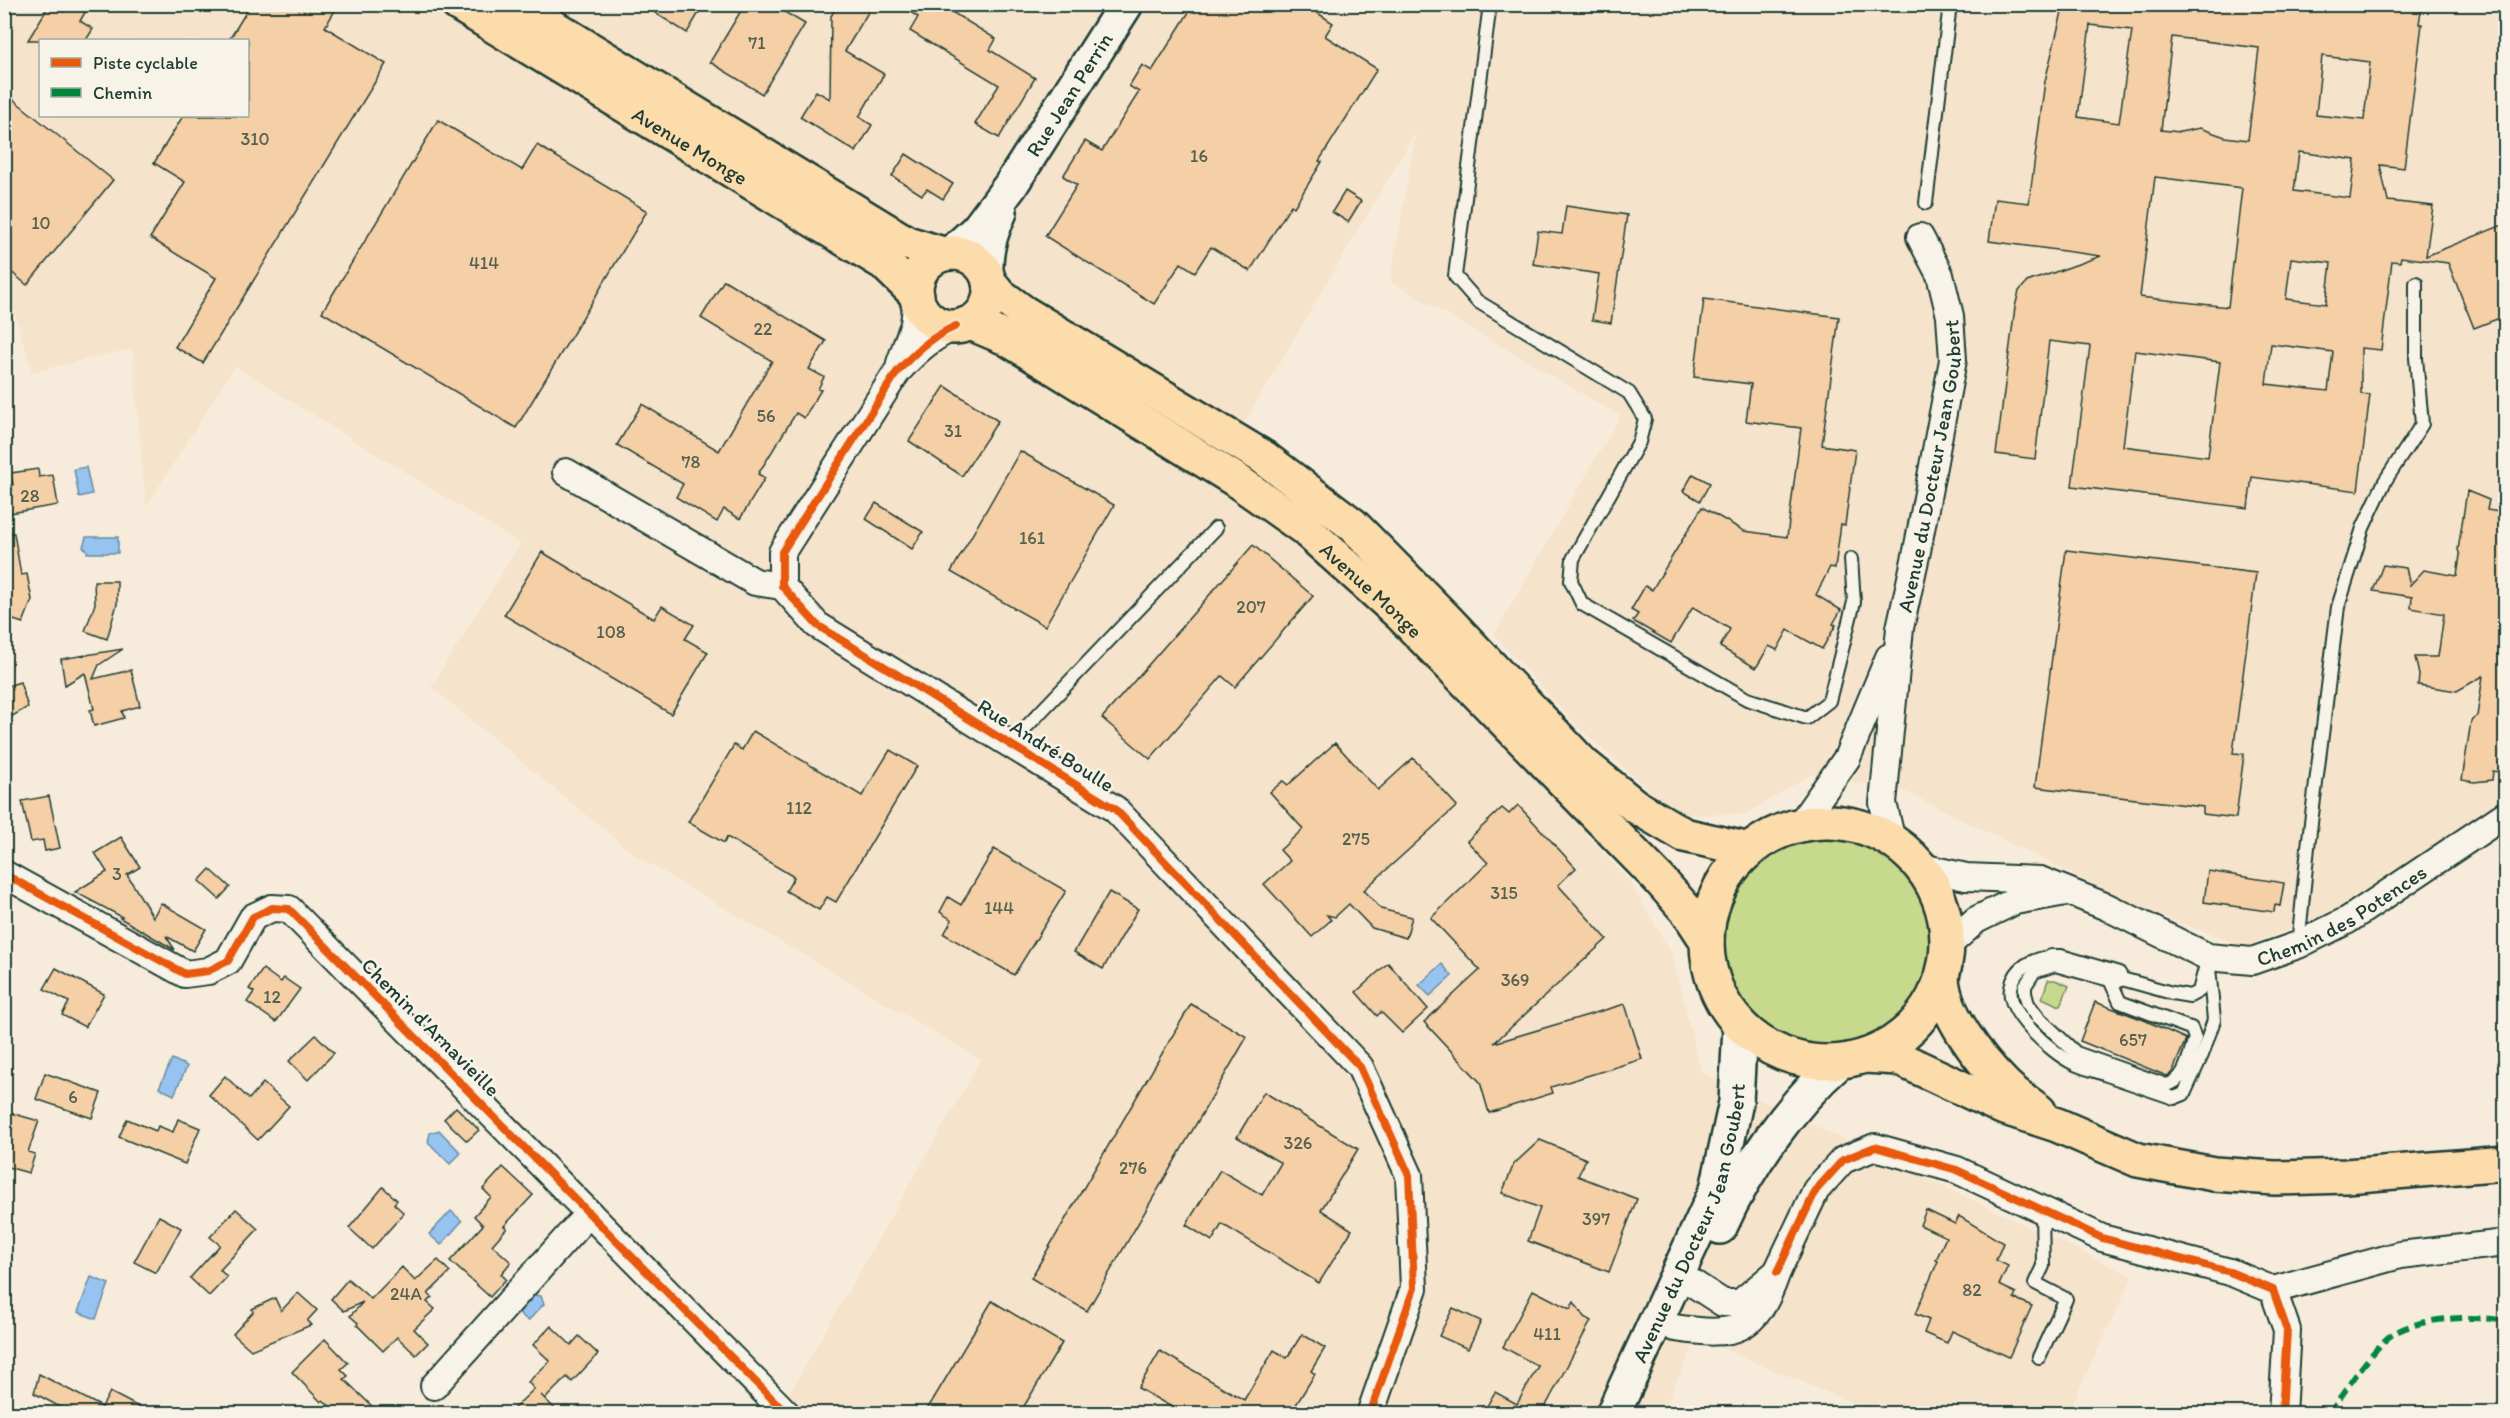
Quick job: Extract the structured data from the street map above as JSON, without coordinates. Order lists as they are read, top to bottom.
{
  "streets": {
    "main road": ["Rue Jean Perrin", "Avenue Monge", "Avenue du Docteur Jean Goubert"],
    "street": ["Rue André Boulle", "Chemin des Potences", "Chemin d'Arnavieille"]
  },
  "crossings": [
    ["Rue Jean Perrin", "Avenue Monge"]
  ],
  "house_numbers": [
    "71",
    "310",
    "16",
    "10",
    "414",
    "22",
    "56",
    "31",
    "78",
    "28",
    "161",
    "207",
    "108",
    "112",
    "275",
    "3",
    "315",
    "144",
    "369",
    "12",
    "657",
    "6",
    "326",
    "276",
    "397",
    "82",
    "24A",
    "411"
  ],
  "legend": ["Piste cyclable", "Chemin"]
}
